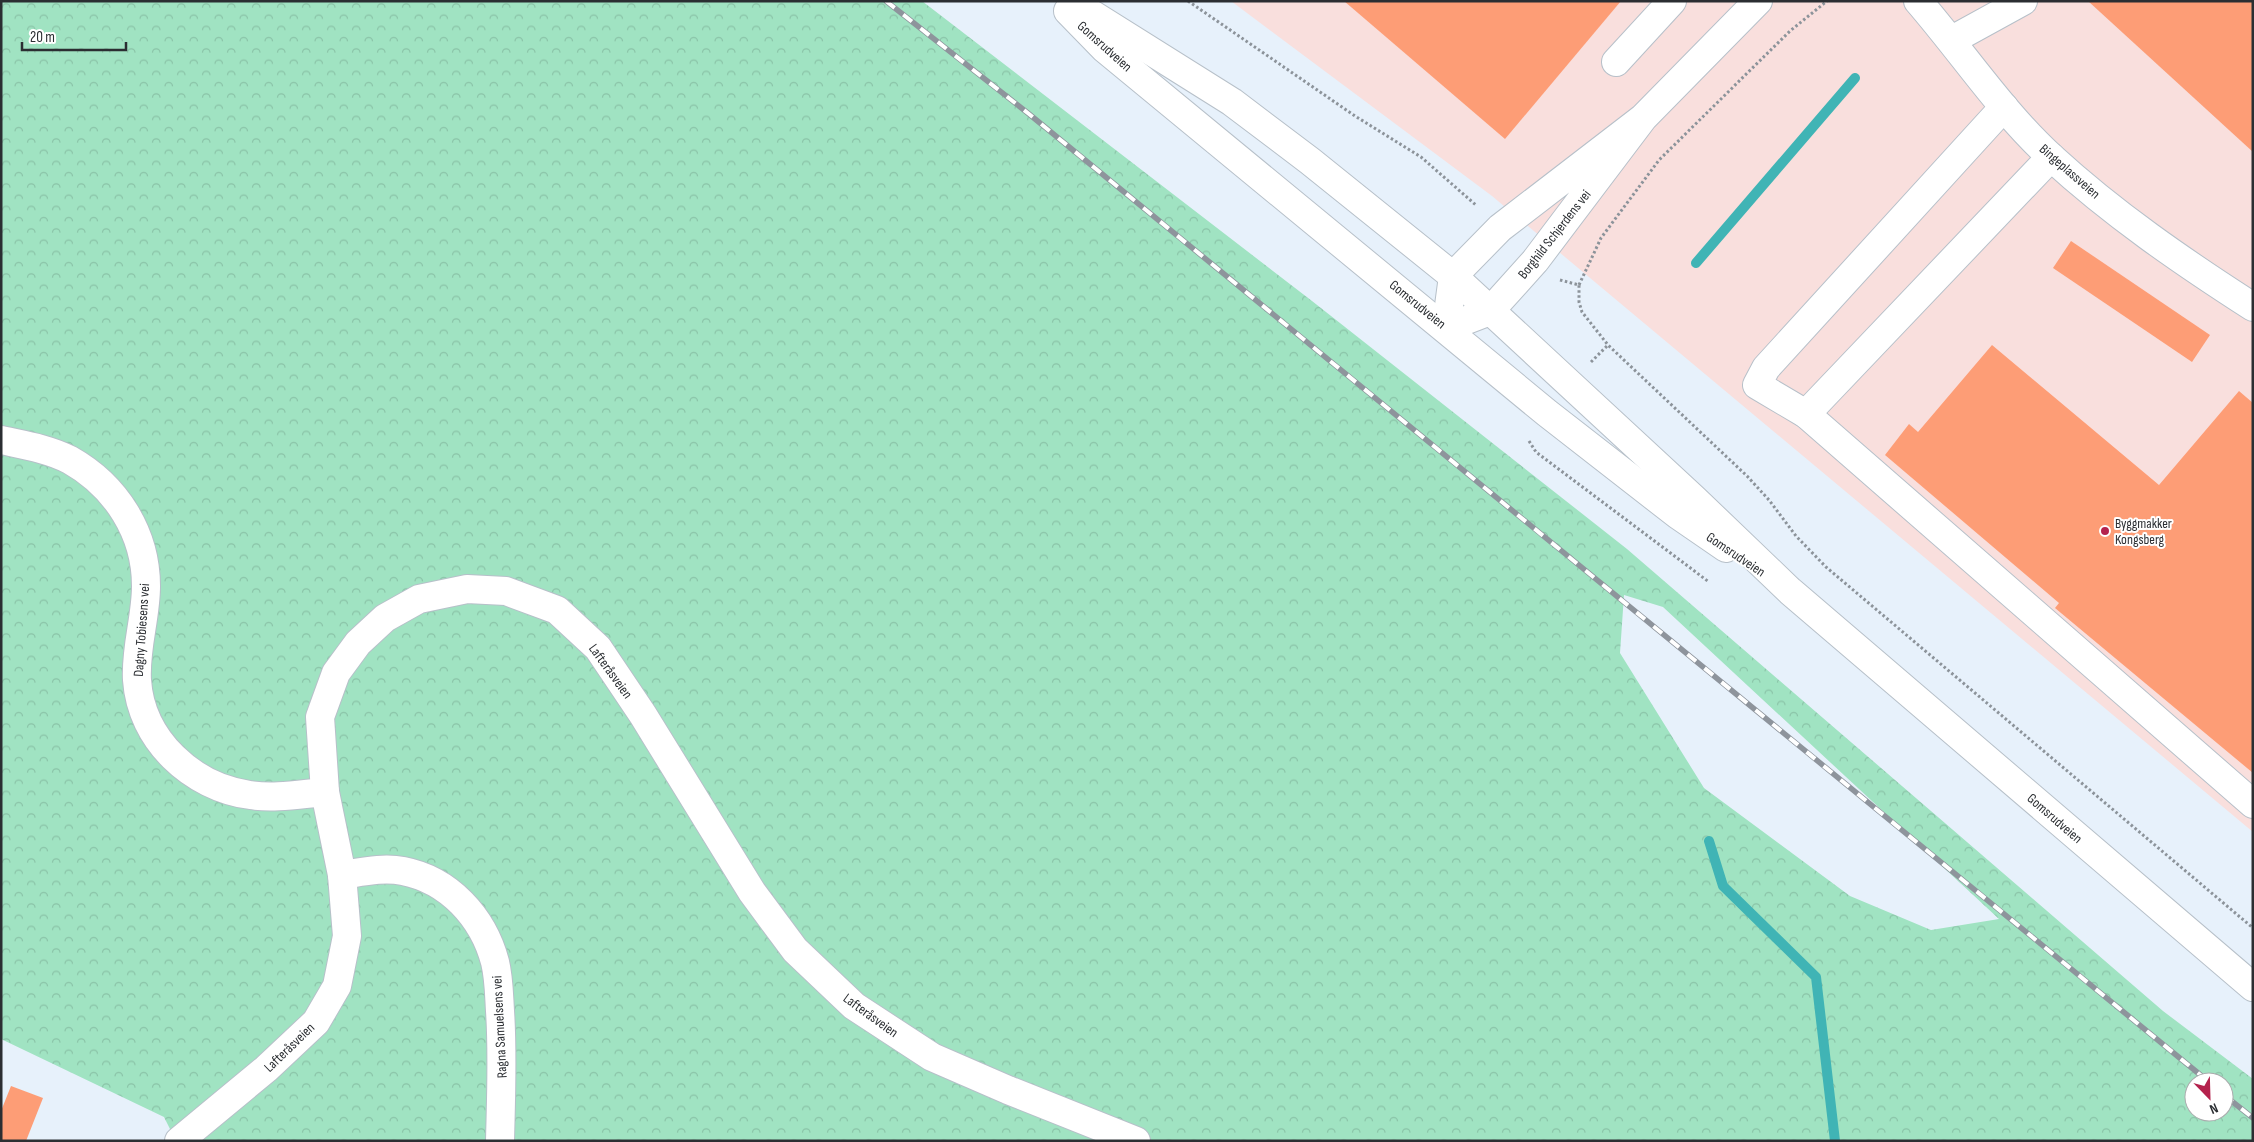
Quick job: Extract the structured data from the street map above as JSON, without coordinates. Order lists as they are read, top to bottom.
{
  "streets": {
    "street": [
      "Gomsrudveien",
      "Bingeplassveien",
      "Borghild Schjerdens vei",
      "Dagny Tobiesens vei",
      "Lafteråsveien",
      "Ragna Samuelsens vei"
    ]
  },
  "crossings": [
    ["Gomsrudveien", "Borghild Schjerdens vei"],
    ["Dagny Tobiesens vei", "Lafteråsveien"],
    ["Lafteråsveien", "Ragna Samuelsens vei"]
  ],
  "places": ["Byggmakker Kongsberg"],
  "scale_bar": "20 m",
  "north": "bottom right"
}
